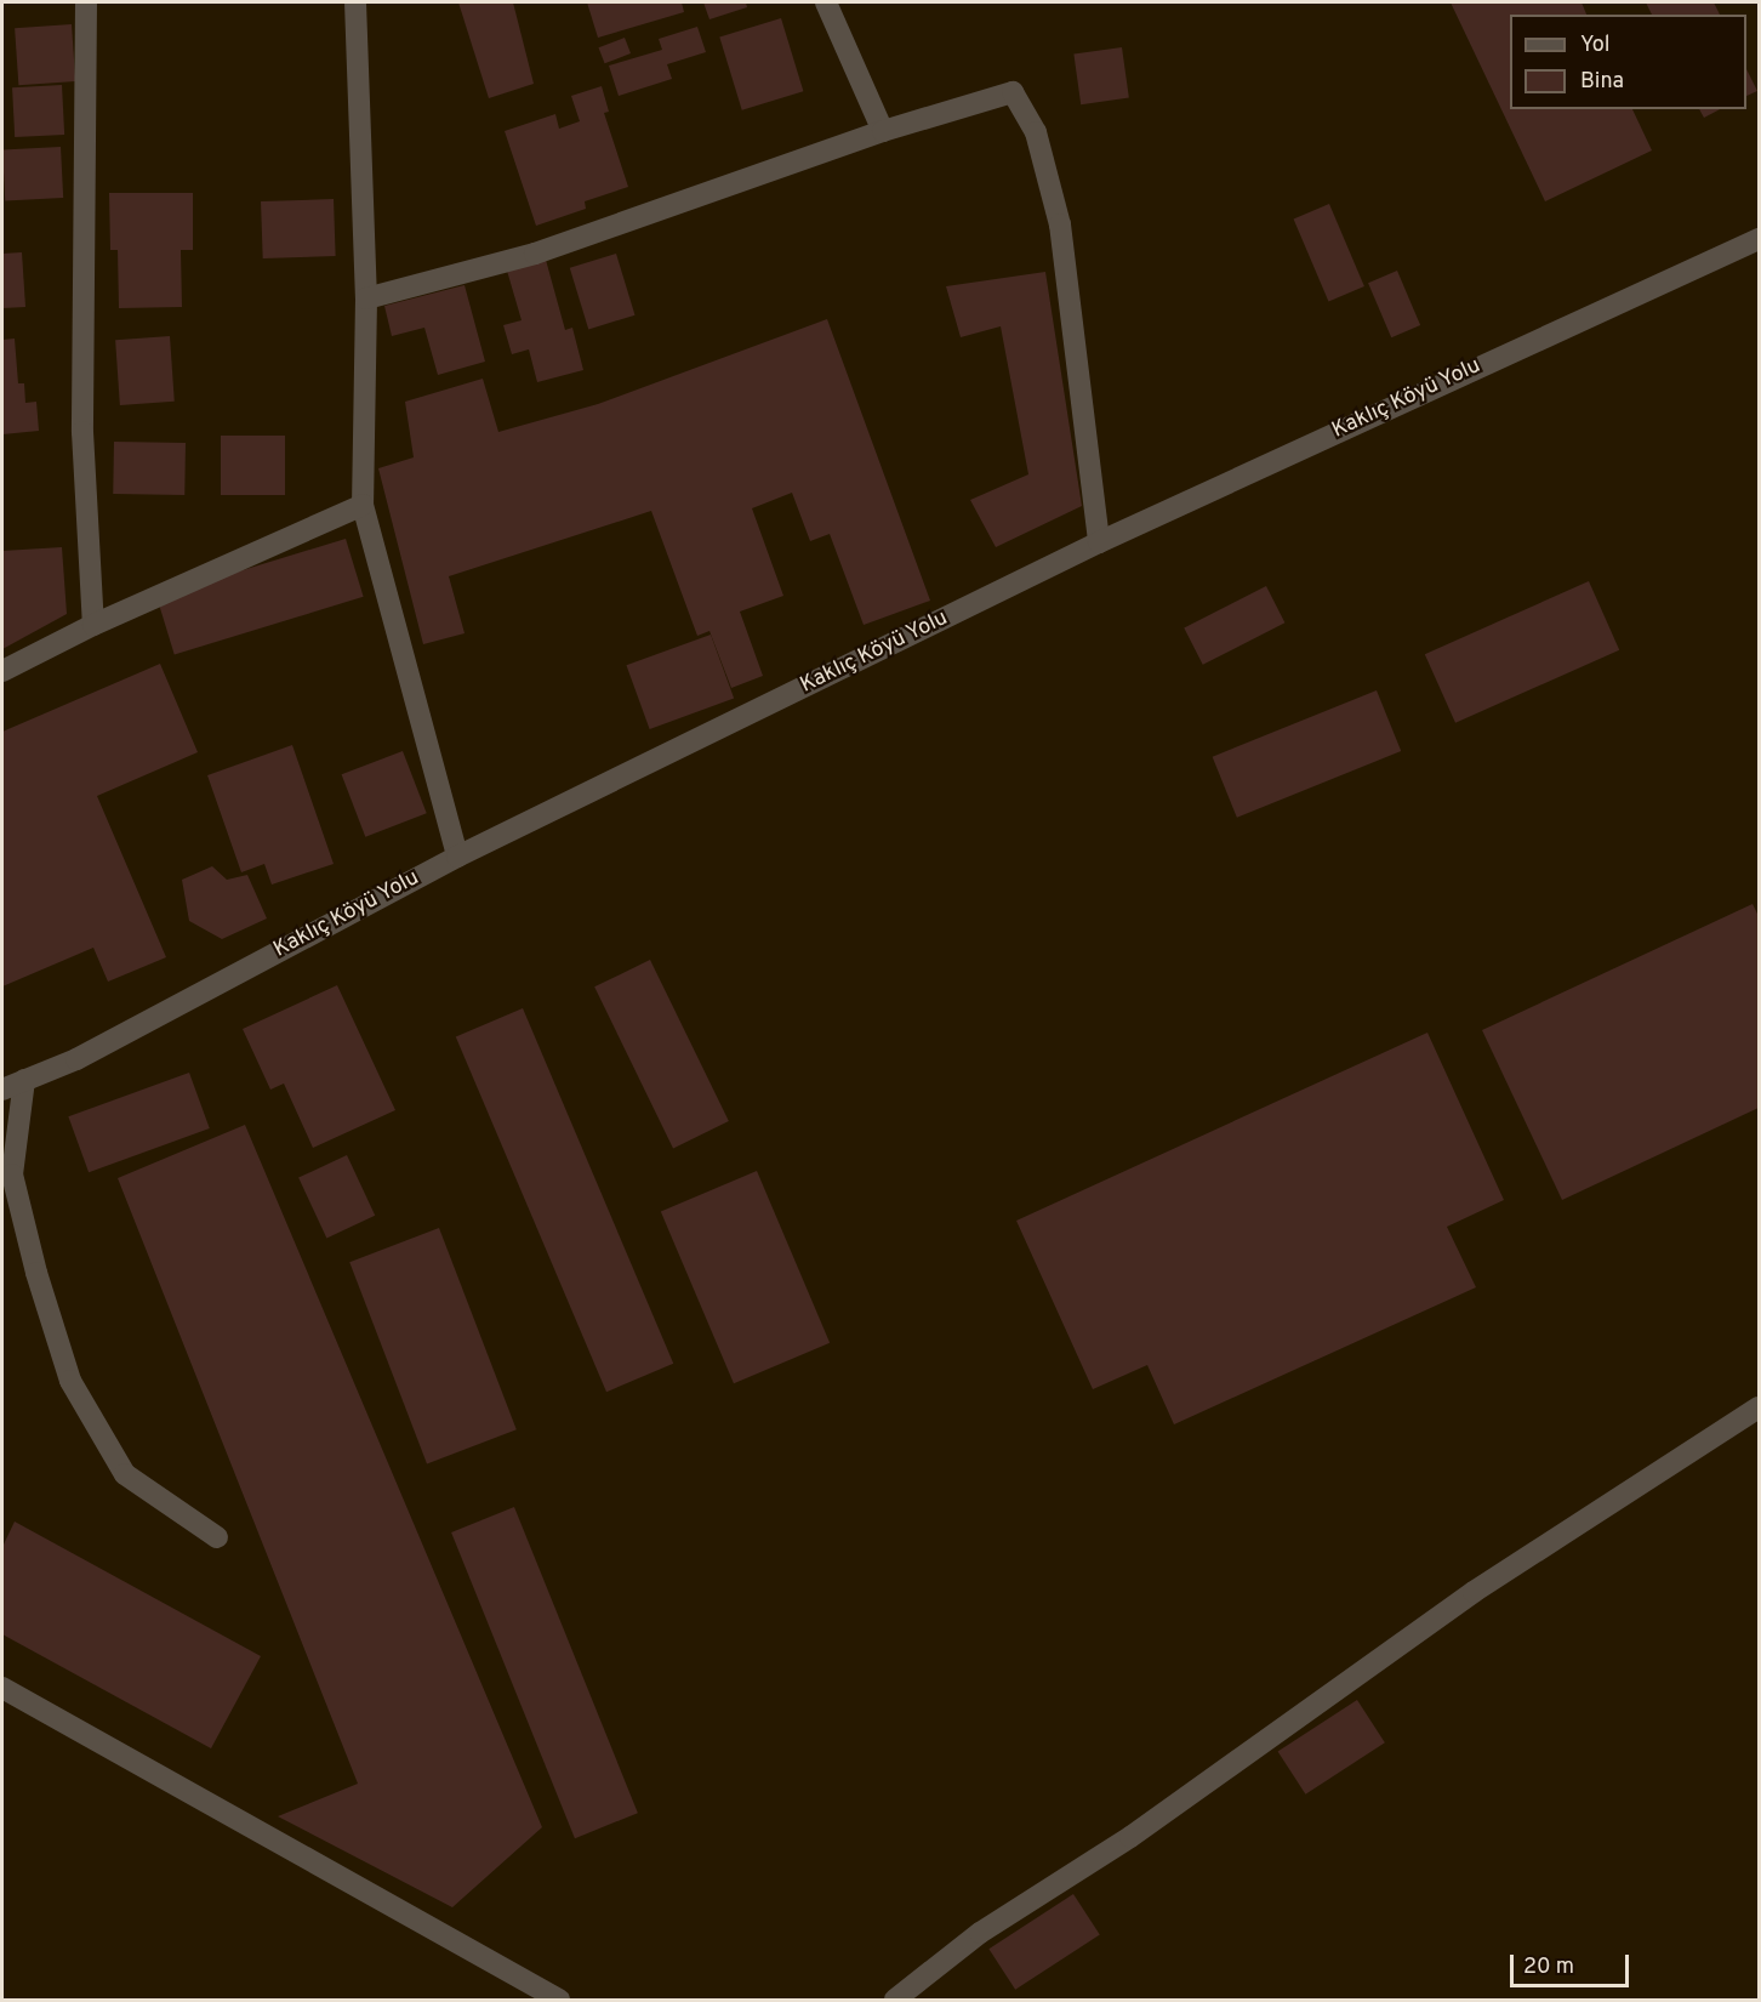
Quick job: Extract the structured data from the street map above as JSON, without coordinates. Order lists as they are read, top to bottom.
{
  "streets": {
    "street": ["Kaklıç Köyü Yolu"]
  },
  "legend": ["Yol", "Bina"],
  "scale_bar": "20 m"
}
